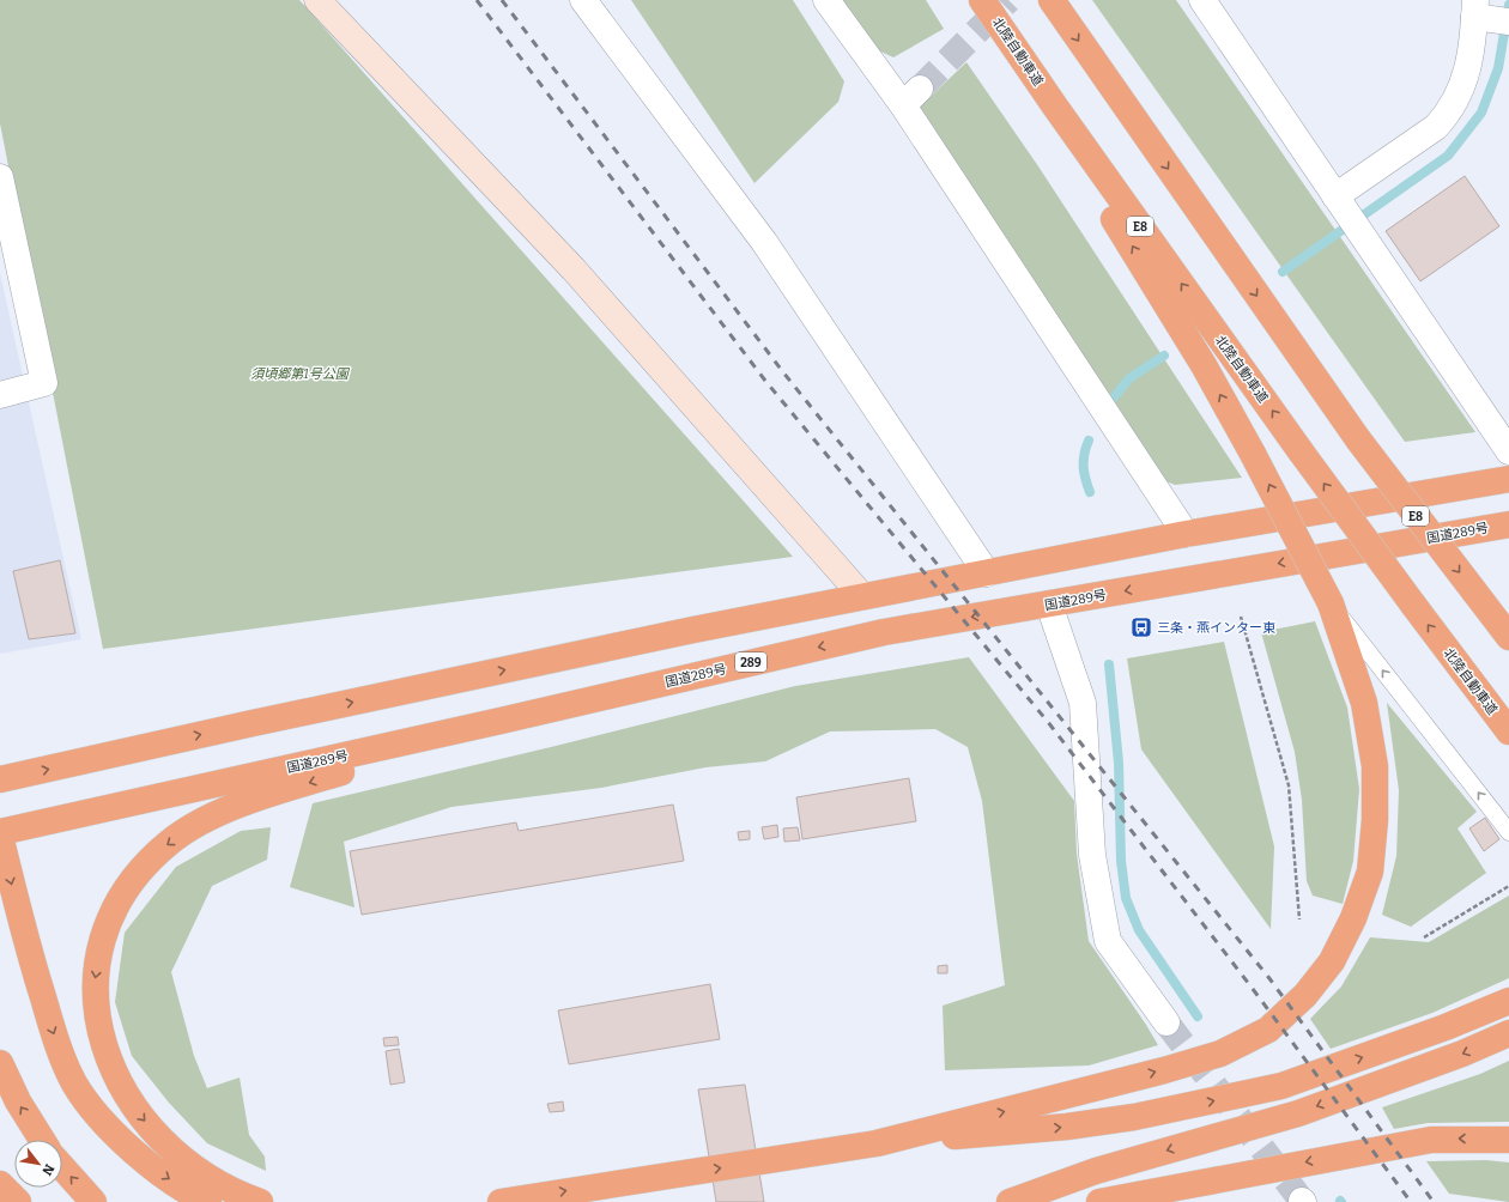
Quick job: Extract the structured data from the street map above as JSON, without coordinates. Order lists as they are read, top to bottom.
{
  "streets": {
    "highway": [
      "北陸自動車道",
      "E8",
      "国道289号",
      "289"
    ]
  },
  "parks": ["須頃郷第1号公園"],
  "places": {
    "bus stop": ["三条・燕インター東"]
  },
  "north": "bottom right"
}
